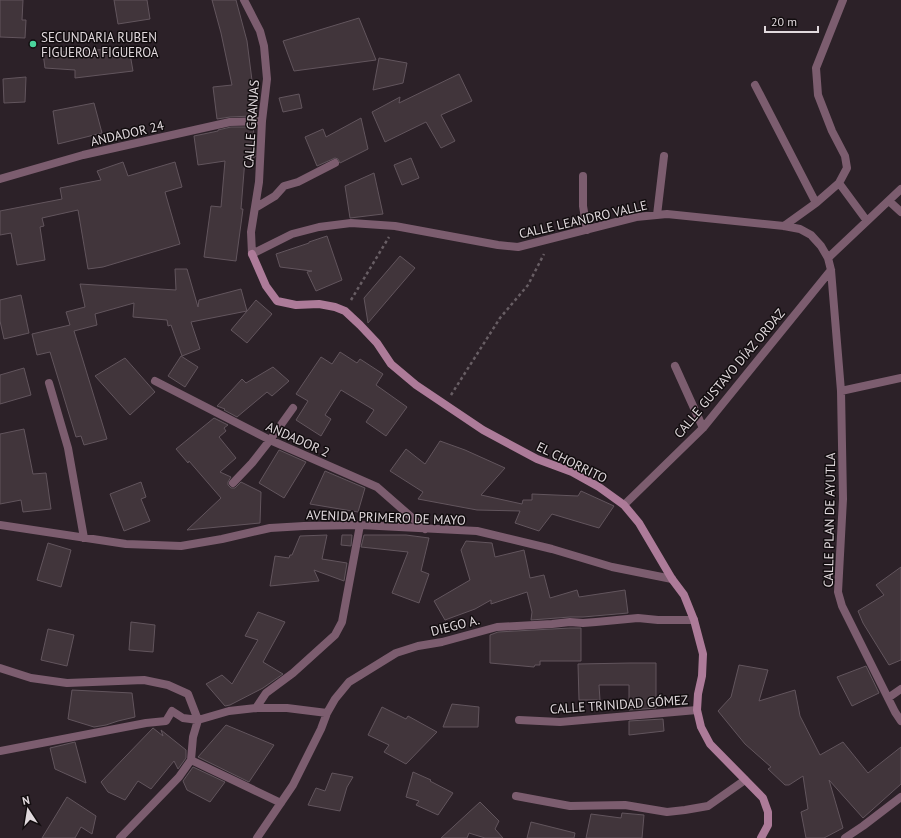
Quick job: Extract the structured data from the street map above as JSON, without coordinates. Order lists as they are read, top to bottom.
{
  "streets": {
    "street": [
      "CALLE GRANJAS",
      "ANDADOR 24",
      "CALLE LEANDRO VALLE",
      "CALLE GUSTAVO DÍAZ ORDAZ",
      "ANDADOR 2",
      "EL CHORRITO",
      "AVENIDA PRIMERO DE MAYO",
      "CALLE PLAN DE AYUTLA",
      "DIEGO A.",
      "CALLE TRINIDAD GÓMEZ"
    ]
  },
  "crossings": [
    ["CALLE GRANJAS", "ANDADOR 24"],
    ["CALLE GRANJAS", "CALLE LEANDRO VALLE"],
    ["CALLE GRANJAS", "EL CHORRITO"],
    ["CALLE LEANDRO VALLE", "CALLE GUSTAVO DÍAZ ORDAZ"],
    ["CALLE LEANDRO VALLE", "EL CHORRITO"],
    ["CALLE LEANDRO VALLE", "CALLE PLAN DE AYUTLA"],
    ["CALLE GUSTAVO DÍAZ ORDAZ", "EL CHORRITO"],
    ["ANDADOR 2", "AVENIDA PRIMERO DE MAYO"],
    ["EL CHORRITO", "AVENIDA PRIMERO DE MAYO"],
    ["EL CHORRITO", "DIEGO A."],
    ["EL CHORRITO", "CALLE TRINIDAD GÓMEZ"]
  ],
  "places": ["SECUNDARIA RUBEN FIGUEROA FIGUEROA"],
  "scale_bar": "20 m",
  "north": "top"
}
